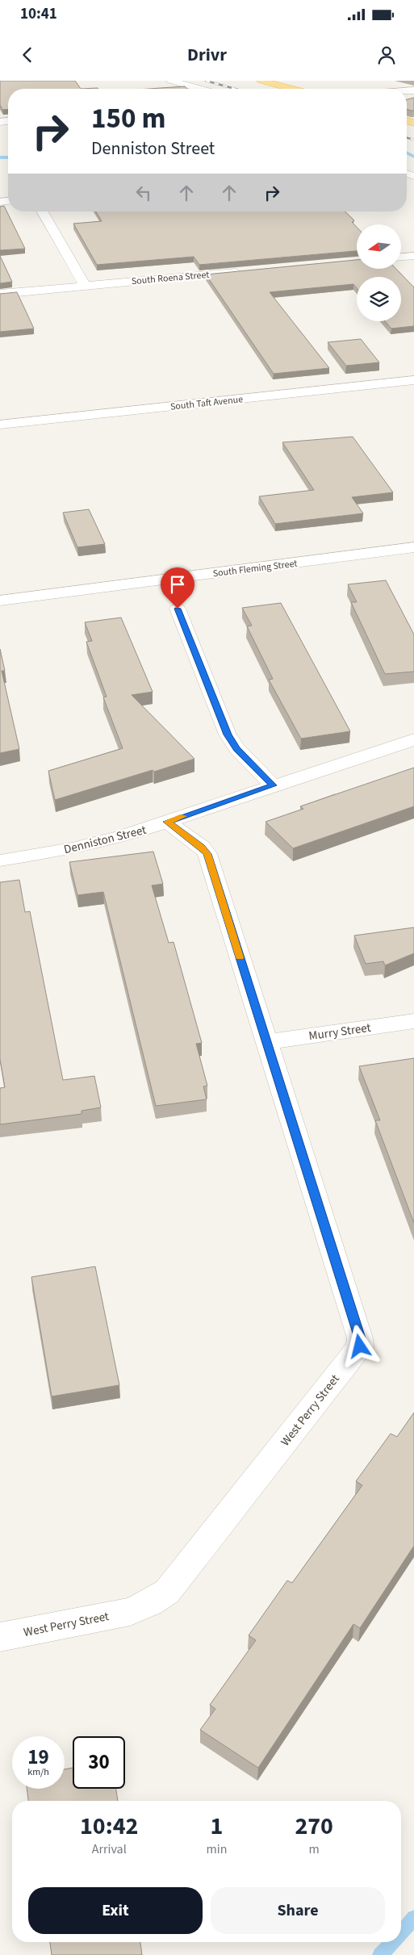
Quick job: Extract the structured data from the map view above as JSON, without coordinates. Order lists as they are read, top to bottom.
{
  "streets": {
    "street": [
      "South Roena Street",
      "South Taft Avenue",
      "South Fleming Street",
      "Denniston Street",
      "Murry Street",
      "West Perry Street"
    ]
  },
  "crossings": [
    ["Denniston Street", "West Perry Street"],
    ["Murry Street", "West Perry Street"]
  ],
  "north": "left",
  "page": {
    "status": "10:41",
    "header": "Drivr",
    "turn": ["150 m", "Denniston Street"],
    "speed": "19 km/h",
    "limit": "30",
    "eta": [
      "10:42",
      "Arrival",
      "1",
      "min",
      "270",
      "m"
    ],
    "buttons": ["Exit", "Share"]
  }
}
